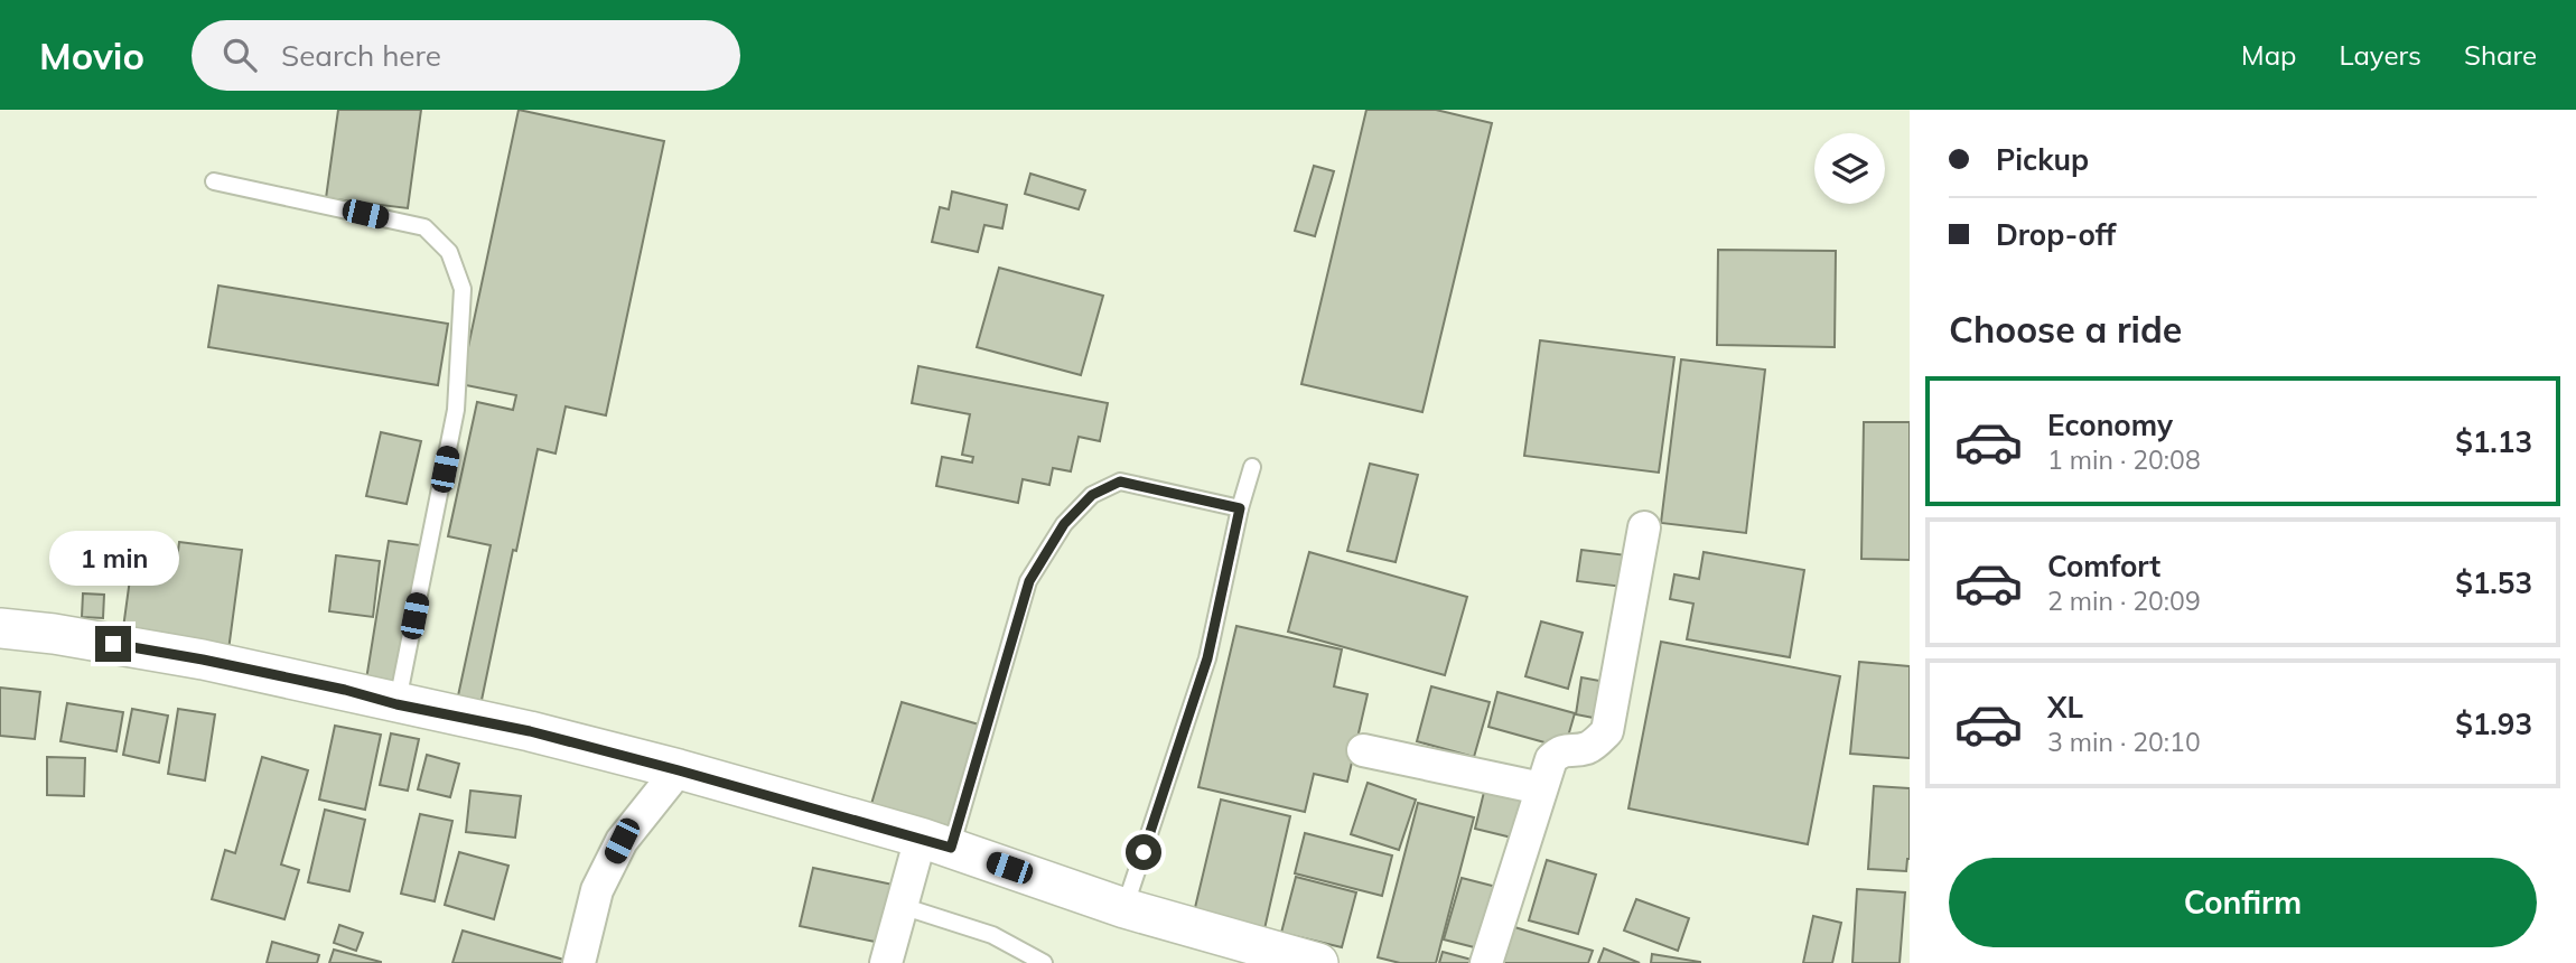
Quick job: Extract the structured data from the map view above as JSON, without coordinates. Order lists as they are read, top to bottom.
{
  "page": {
    "header": "Movio",
    "search": "Search here",
    "nav": ["Map", "Layers", "Share"],
    "banner": ["Pickup", "Drop-off"],
    "heading": "Choose a ride",
    "list": [
      {
        "name": "Economy",
        "note": "1 min · 20:08",
        "value": "$1.13"
      },
      {
        "name": "Comfort",
        "note": "2 min · 20:09",
        "value": "$1.53"
      },
      {
        "name": "XL",
        "note": "3 min · 20:10",
        "value": "$1.93"
      }
    ],
    "bubble": "1 min",
    "buttons": "Confirm"
  }
}
